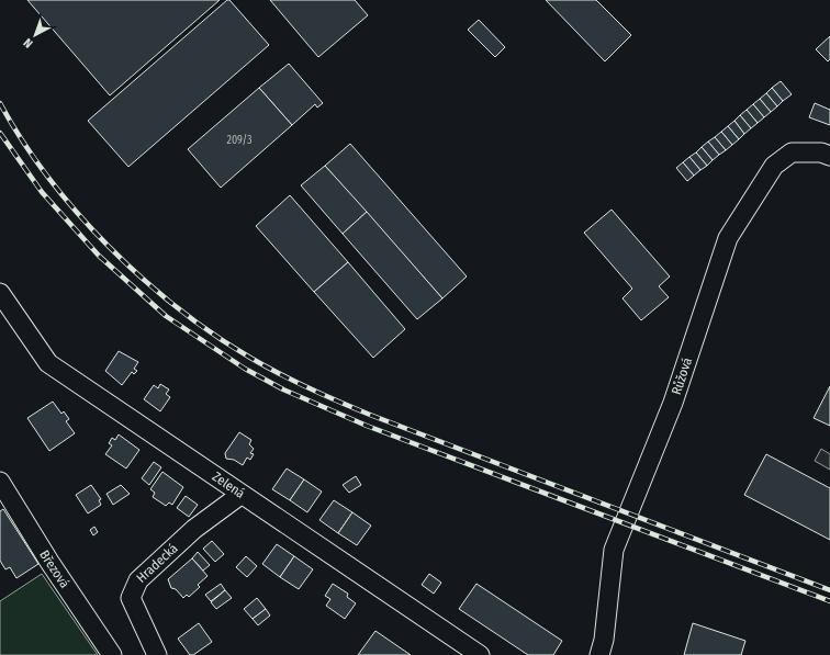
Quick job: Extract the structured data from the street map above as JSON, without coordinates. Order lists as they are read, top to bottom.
{
  "streets": {
    "street": [
      "Růžová",
      "Zelená",
      "Hradecká",
      "Březová"
    ]
  },
  "crossings": [
    ["Zelená", "Hradecká"]
  ],
  "house_numbers": ["209/3"],
  "north": "bottom left"
}
